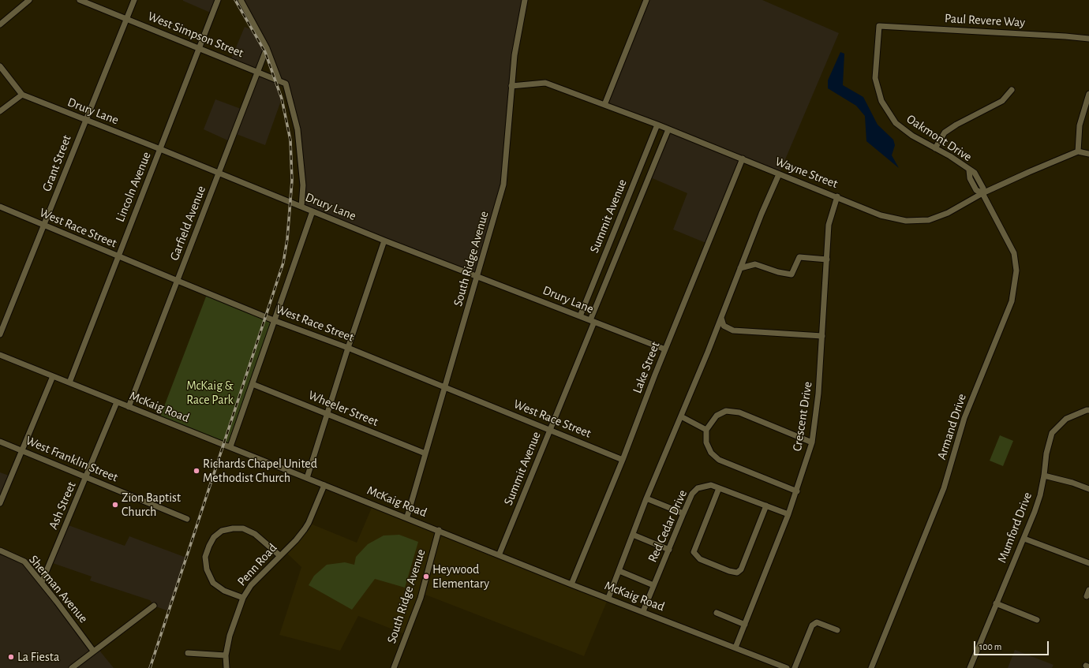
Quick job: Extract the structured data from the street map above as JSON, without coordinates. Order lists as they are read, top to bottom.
{
  "streets": {
    "street": [
      "Paul Revere Way",
      "West Simpson Street",
      "Drury Lane",
      "Oakmont Drive",
      "Grant Street",
      "Wayne Street",
      "Lincoln Avenue",
      "Summit Avenue",
      "Garfield Avenue",
      "West Race Street",
      "South Ridge Avenue",
      "Lake Street",
      "McKaig Road",
      "Wheeler Street",
      "Crescent Drive",
      "Armand Drive",
      "West Franklin Street",
      "Ash Street",
      "Red Cedar Drive",
      "Mumford Drive",
      "Penn Road",
      "Sherman Avenue"
    ]
  },
  "crossings": [
    ["Paul Revere Way", "Oakmont Drive"],
    ["West Simpson Street", "Drury Lane"],
    ["West Simpson Street", "Grant Street"],
    ["West Simpson Street", "Lincoln Avenue"],
    ["West Simpson Street", "Garfield Avenue"],
    ["Drury Lane", "Grant Street"],
    ["Drury Lane", "Lincoln Avenue"],
    ["Drury Lane", "Summit Avenue"],
    ["Drury Lane", "Garfield Avenue"],
    ["Drury Lane", "South Ridge Avenue"],
    ["Drury Lane", "Lake Street"],
    ["Oakmont Drive", "Wayne Street"],
    ["Oakmont Drive", "Armand Drive"],
    ["Grant Street", "West Race Street"],
    ["Wayne Street", "Summit Avenue"],
    ["Wayne Street", "South Ridge Avenue"],
    ["Wayne Street", "Lake Street"],
    ["Wayne Street", "Crescent Drive"],
    ["Wayne Street", "Armand Drive"],
    ["Lincoln Avenue", "West Race Street"],
    ["Lincoln Avenue", "McKaig Road"],
    ["Summit Avenue", "West Race Street"],
    ["Summit Avenue", "McKaig Road"],
    ["Garfield Avenue", "West Race Street"],
    ["Garfield Avenue", "McKaig Road"],
    ["West Race Street", "South Ridge Avenue"],
    ["West Race Street", "Lake Street"],
    ["South Ridge Avenue", "McKaig Road"],
    ["South Ridge Avenue", "Wheeler Street"],
    ["Lake Street", "McKaig Road"],
    ["McKaig Road", "Crescent Drive"],
    ["McKaig Road", "Ash Street"],
    ["McKaig Road", "Red Cedar Drive"],
    ["McKaig Road", "Penn Road"],
    ["Crescent Drive", "Red Cedar Drive"],
    ["West Franklin Street", "Ash Street"],
    ["Ash Street", "Sherman Avenue"]
  ],
  "parks": ["McKaig & Race Park"],
  "places": [
    "Richards Chapel United Methodist Church",
    "Zion Baptist Church",
    "Heywood Elementary",
    "La Fiesta"
  ],
  "scale_bar": "100 m"
}
